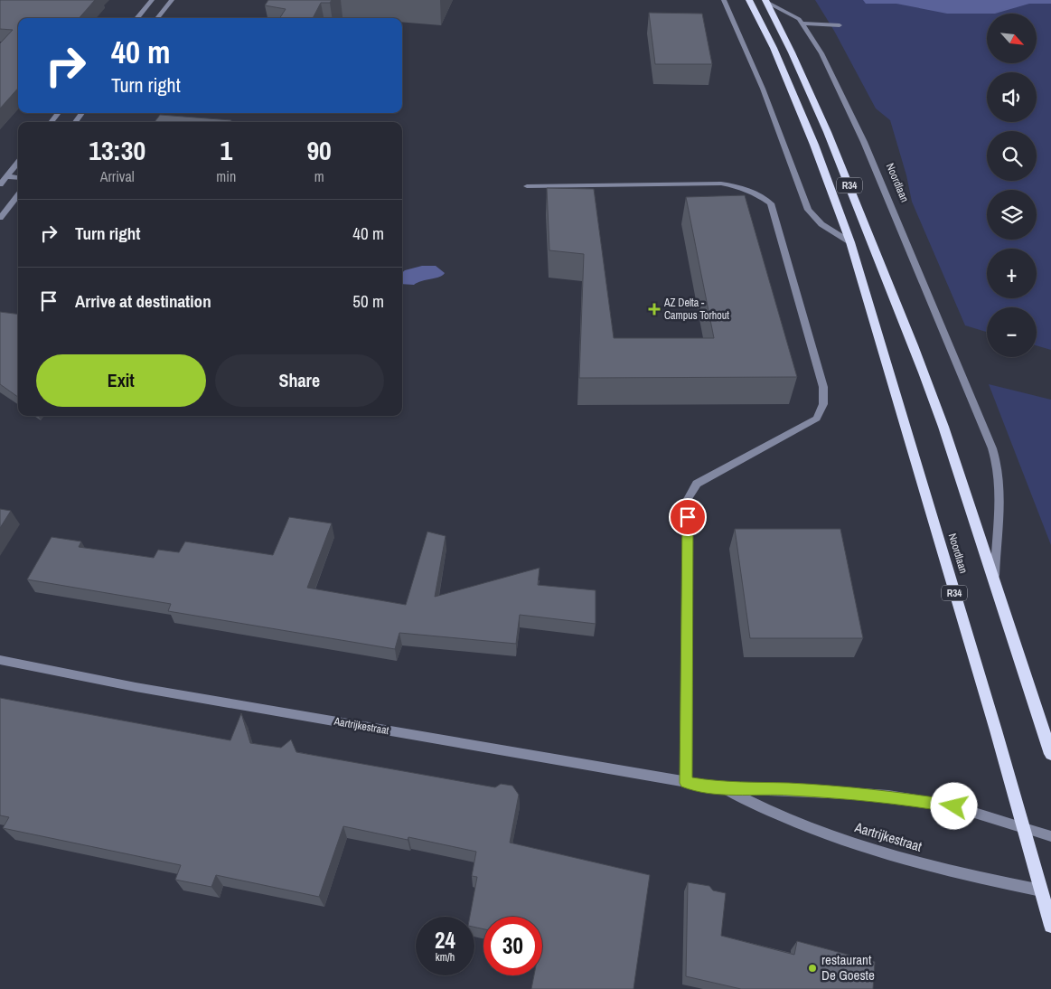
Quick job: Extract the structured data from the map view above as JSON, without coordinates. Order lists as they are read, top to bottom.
{
  "streets": {
    "main road": ["Noordlaan", "R34"],
    "street": ["Aartrijkestraat"]
  },
  "crossings": [
    ["Noordlaan", "Aartrijkestraat"]
  ],
  "places": {
    "health": ["AZ Delta - Campus Torhout"],
    "other": ["restaurant De Goeste"]
  },
  "north": "bottom right",
  "page": {
    "map_buttons": ["+", "−"],
    "turn": ["40 m", "Turn right"],
    "eta": [
      "13:30",
      "Arrival",
      "1",
      "min",
      "90",
      "m"
    ],
    "list": [
      {
        "name": "Turn right",
        "value": "40 m"
      },
      {
        "name": "Arrive at destination",
        "value": "50 m"
      }
    ],
    "buttons": ["Exit", "Share"],
    "speed": "24 km/h",
    "limit": "30"
  }
}
